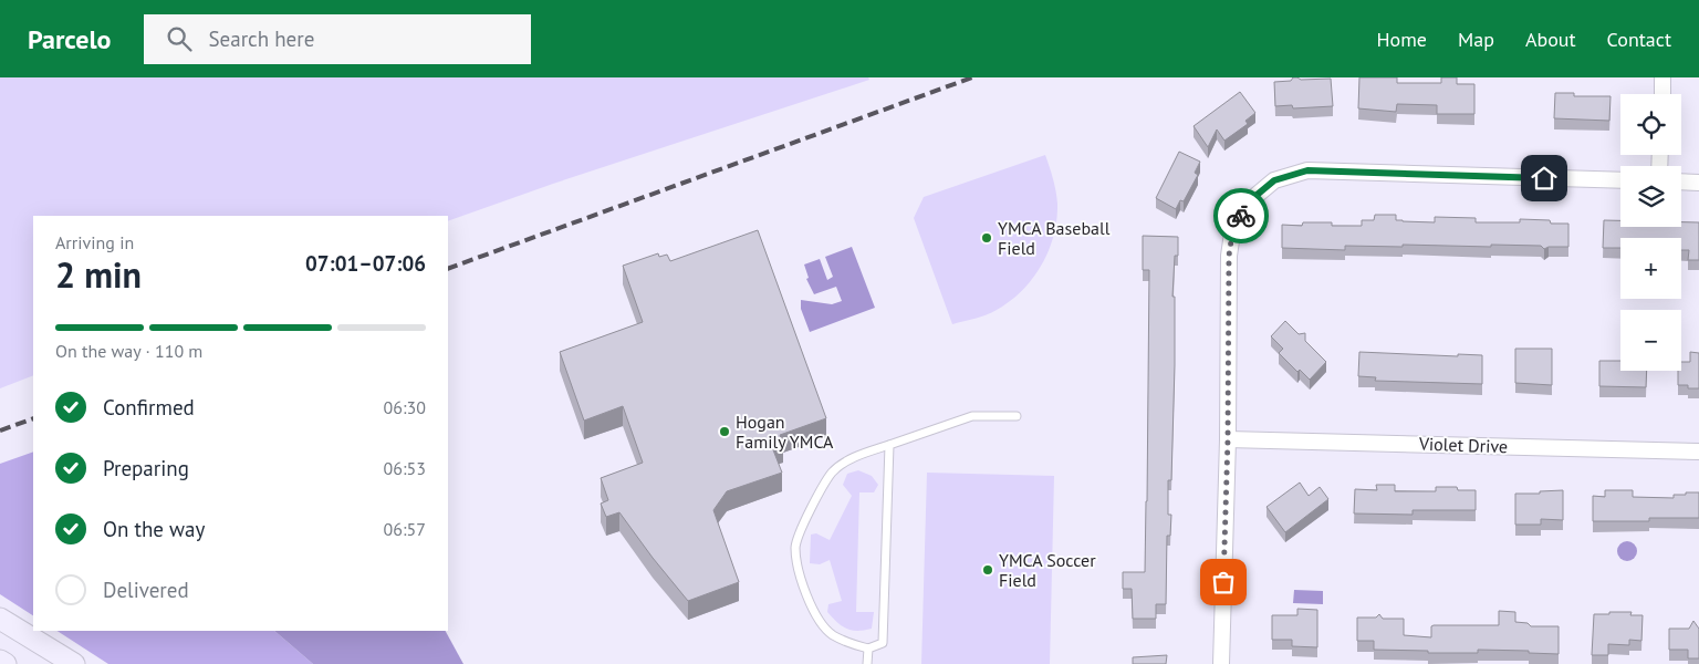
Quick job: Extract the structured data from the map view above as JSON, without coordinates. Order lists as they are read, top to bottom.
{
  "streets": {
    "street": ["Violet Drive"]
  },
  "places": ["YMCA Baseball Field", "Hogan Family YMCA", "YMCA Soccer Field"],
  "page": {
    "header": "Parcelo",
    "search": "Search here",
    "nav": [
      "Home",
      "Map",
      "About",
      "Contact"
    ],
    "map_buttons": ["+", "−"],
    "heading": ["2 min", "Arriving in", "07:01–07:06"],
    "bar": "On the way · 110 m",
    "list": [
      ["Confirmed", "06:30"],
      ["Preparing", "06:53"],
      ["On the way", "06:57"],
      "Delivered"
    ]
  }
}
